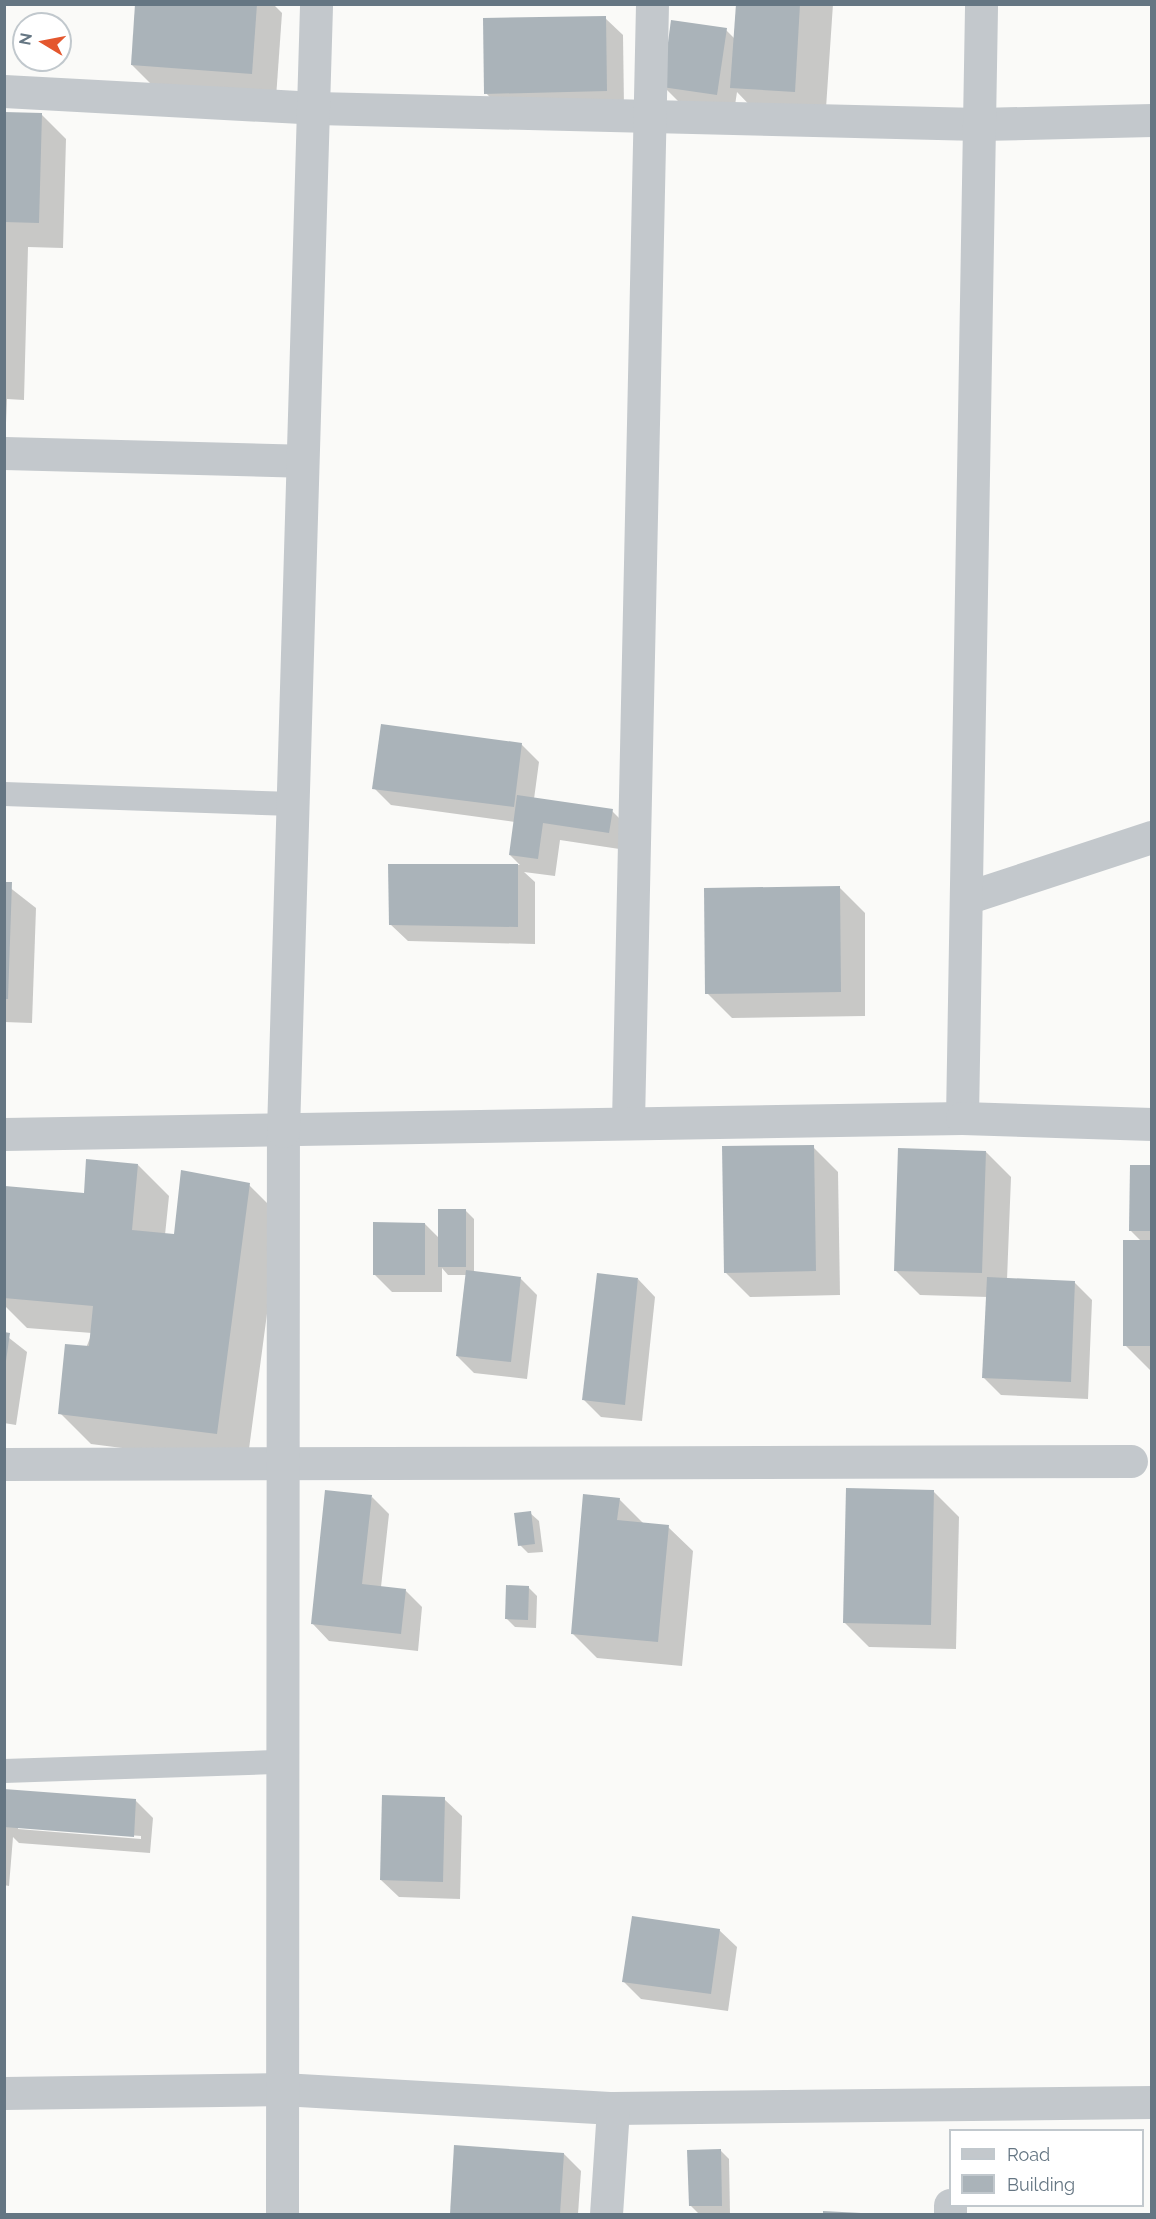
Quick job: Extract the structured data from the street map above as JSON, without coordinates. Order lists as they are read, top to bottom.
{
  "legend": ["Road", "Building"],
  "north": "left"
}
